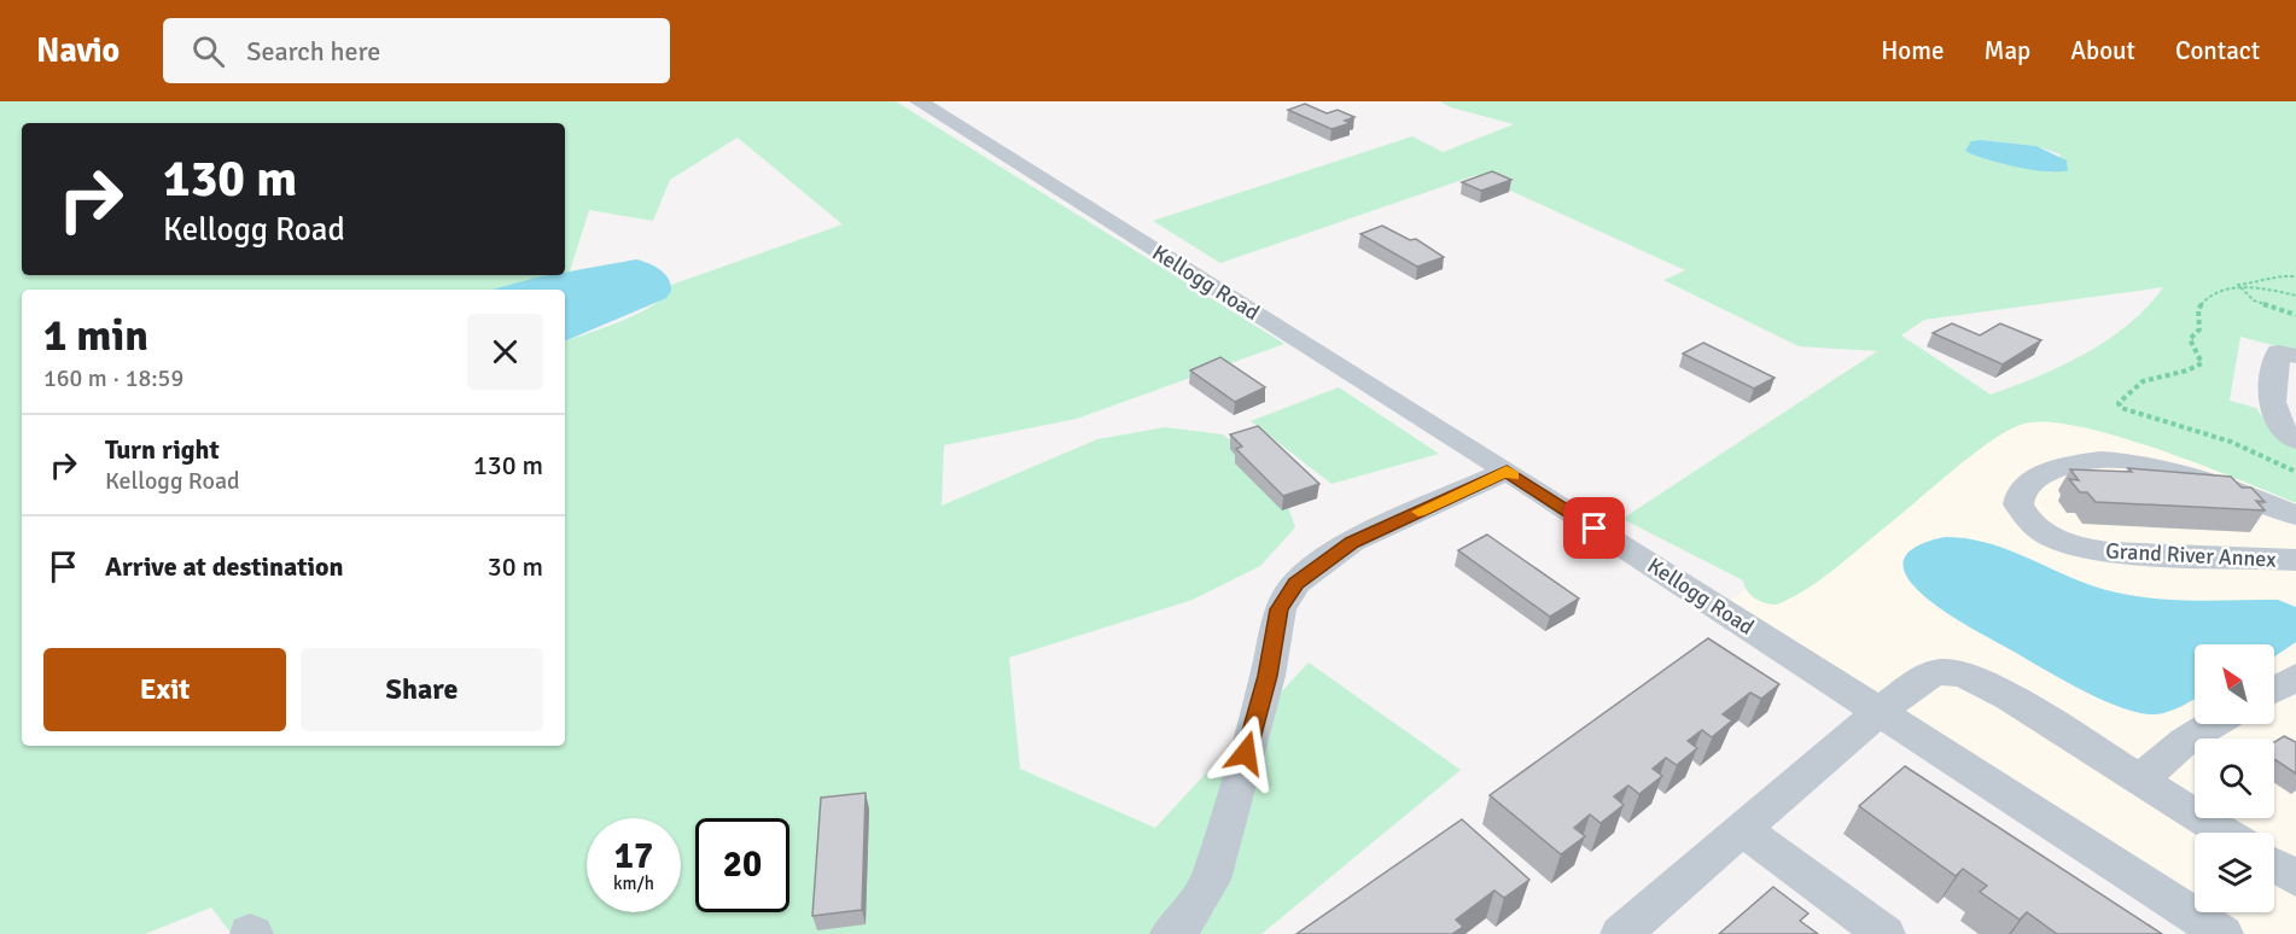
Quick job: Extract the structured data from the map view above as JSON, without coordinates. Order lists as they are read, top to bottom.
{
  "streets": {
    "street": ["Kellogg Road", "Grand River Annex"]
  },
  "north": "top left",
  "page": {
    "header": "Navio",
    "search": "Search here",
    "nav": [
      "Home",
      "Map",
      "About",
      "Contact"
    ],
    "turn": ["130 m", "Kellogg Road"],
    "heading": ["1 min", "160 m · 18:59"],
    "list": [
      {
        "name": "Turn right",
        "note": "Kellogg Road",
        "value": "130 m"
      },
      {
        "name": "Arrive at destination",
        "value": "30 m"
      }
    ],
    "buttons": ["Exit", "Share"],
    "speed": "17 km/h",
    "limit": "20"
  }
}
